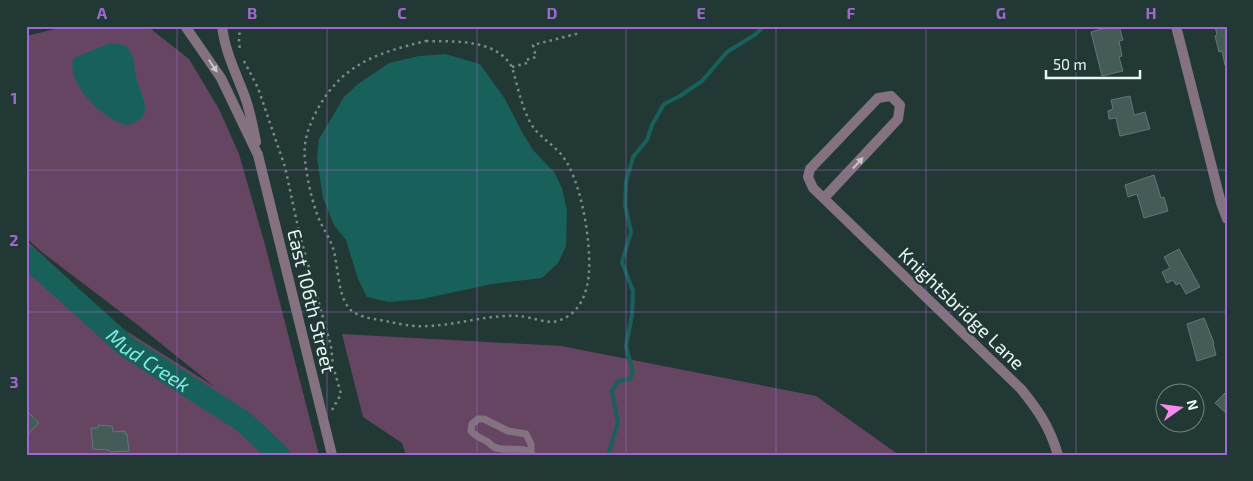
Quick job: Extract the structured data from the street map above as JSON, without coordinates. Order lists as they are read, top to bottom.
{
  "streets": {
    "street": ["East 106th Street", "Knightsbridge Lane"]
  },
  "water": ["Mud Creek"],
  "scale_bar": "50 m",
  "north": "right",
  "grid": {
    "columns": [
      "A",
      "B",
      "C",
      "D",
      "E",
      "F",
      "G",
      "H"
    ],
    "rows": ["1", "2", "3"]
  }
}
